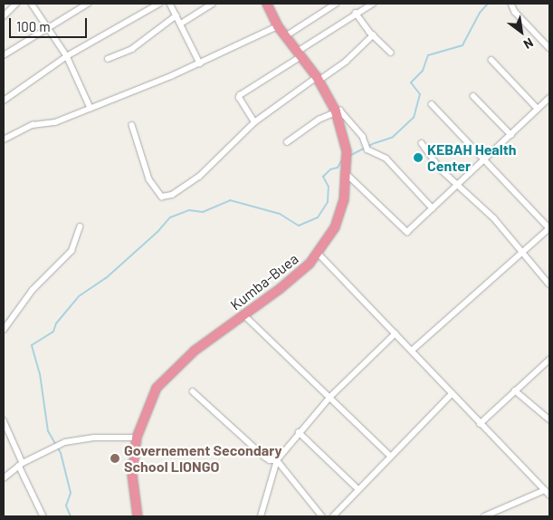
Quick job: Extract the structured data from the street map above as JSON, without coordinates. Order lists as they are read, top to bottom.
{
  "streets": {
    "highway": ["Kumba-Buea"]
  },
  "places": ["KEBAH Health Center", "Governement Secondary School LIONGO"],
  "scale_bar": "100 m",
  "north": "bottom right"
}
